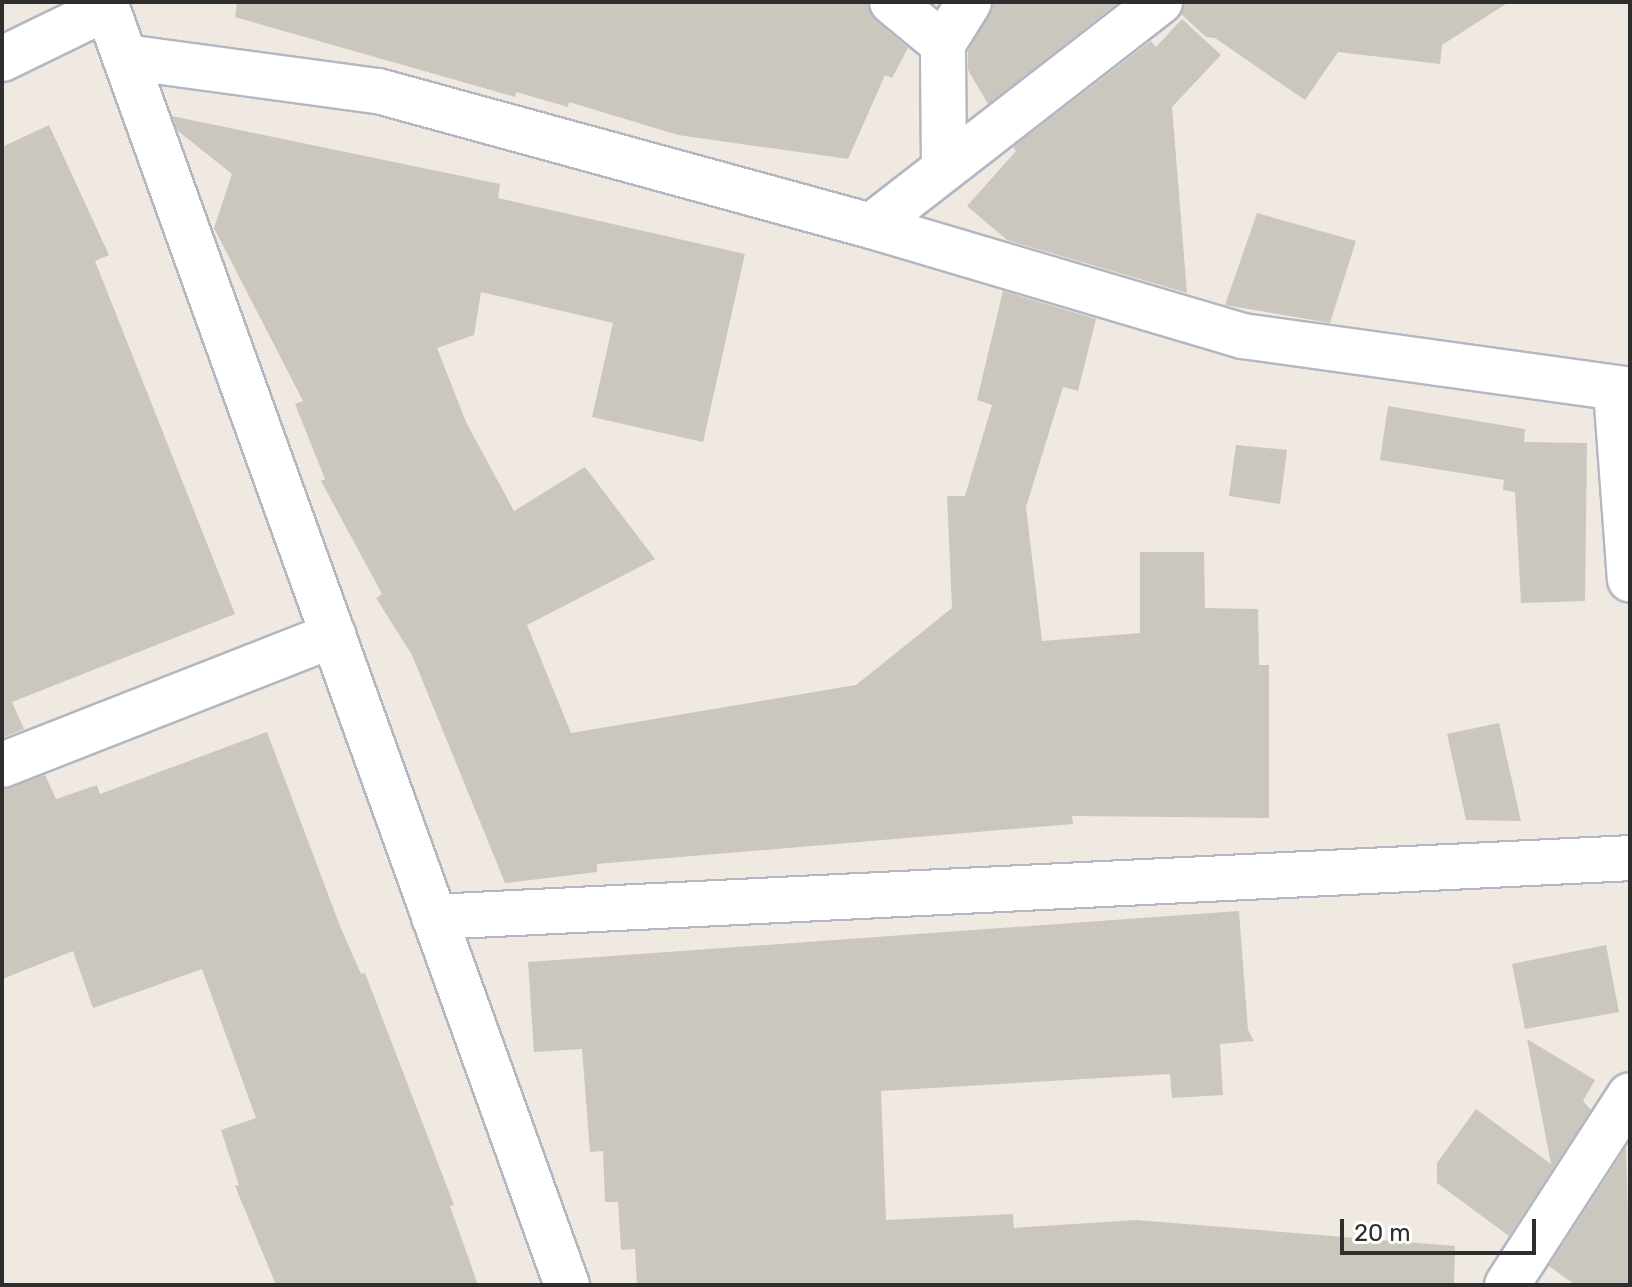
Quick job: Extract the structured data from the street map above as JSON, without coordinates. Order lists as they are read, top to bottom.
{
  "scale_bar": "20 m"
}
